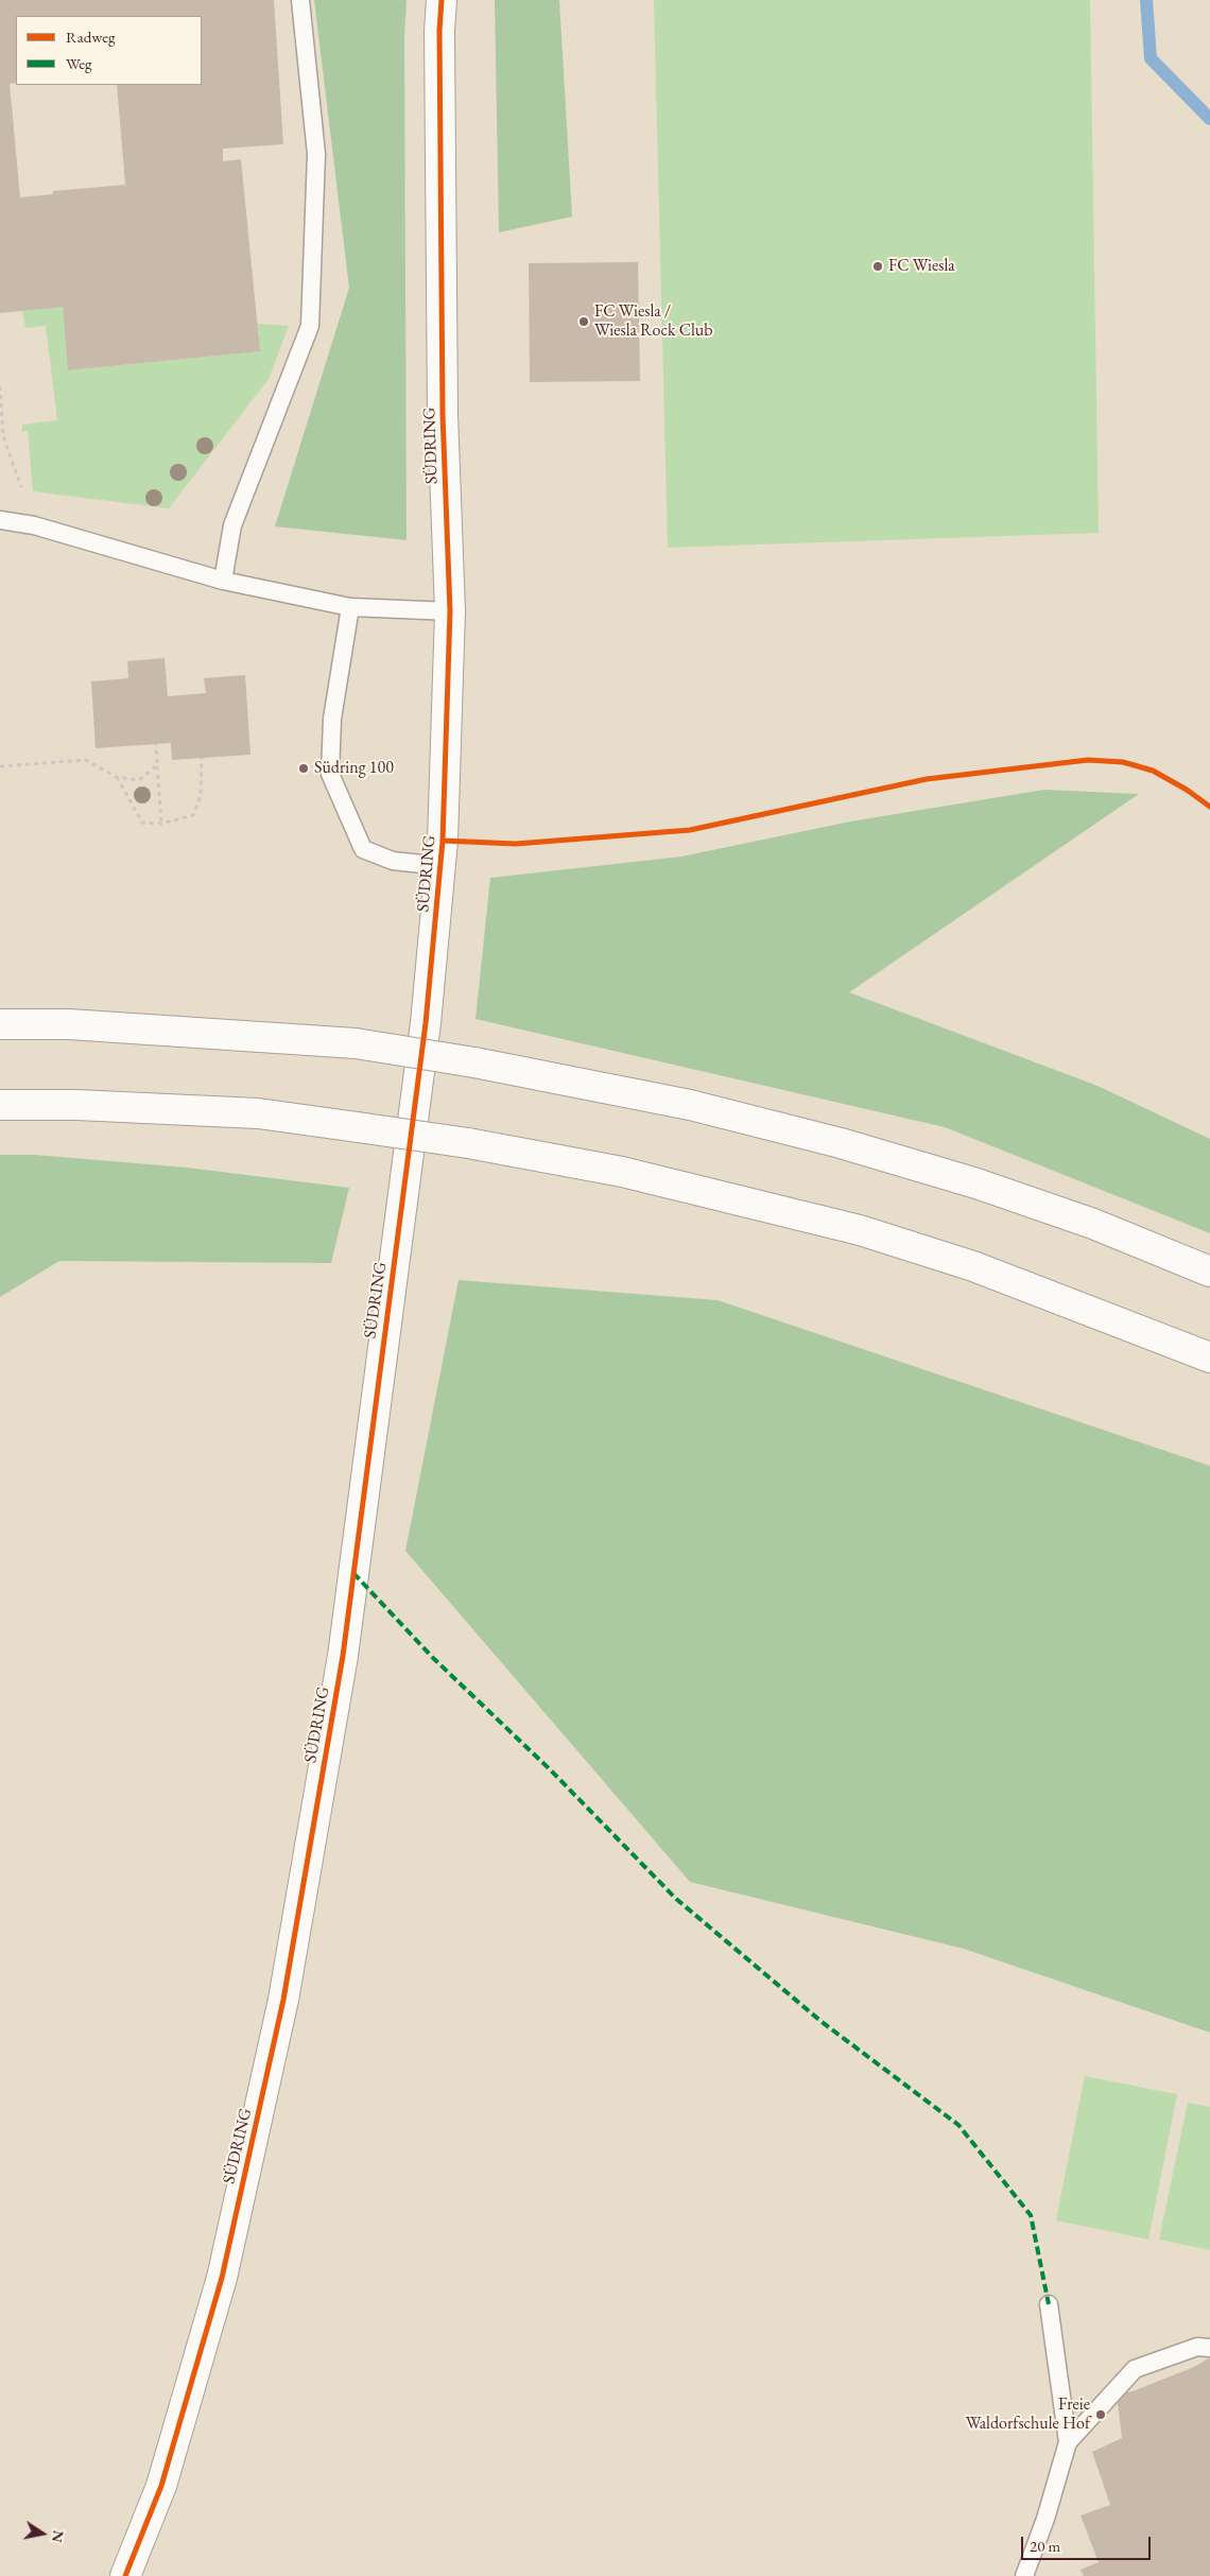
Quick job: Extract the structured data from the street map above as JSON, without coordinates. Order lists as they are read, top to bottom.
{
  "streets": {
    "main road": ["SÜDRING"]
  },
  "places": [
    "FC Wiesla",
    "FC Wiesla / Wiesla Rock Club",
    "Südring 100",
    "Freie Waldorfschule Hof"
  ],
  "legend": ["Radweg", "Weg"],
  "scale_bar": "20 m",
  "north": "right"
}
